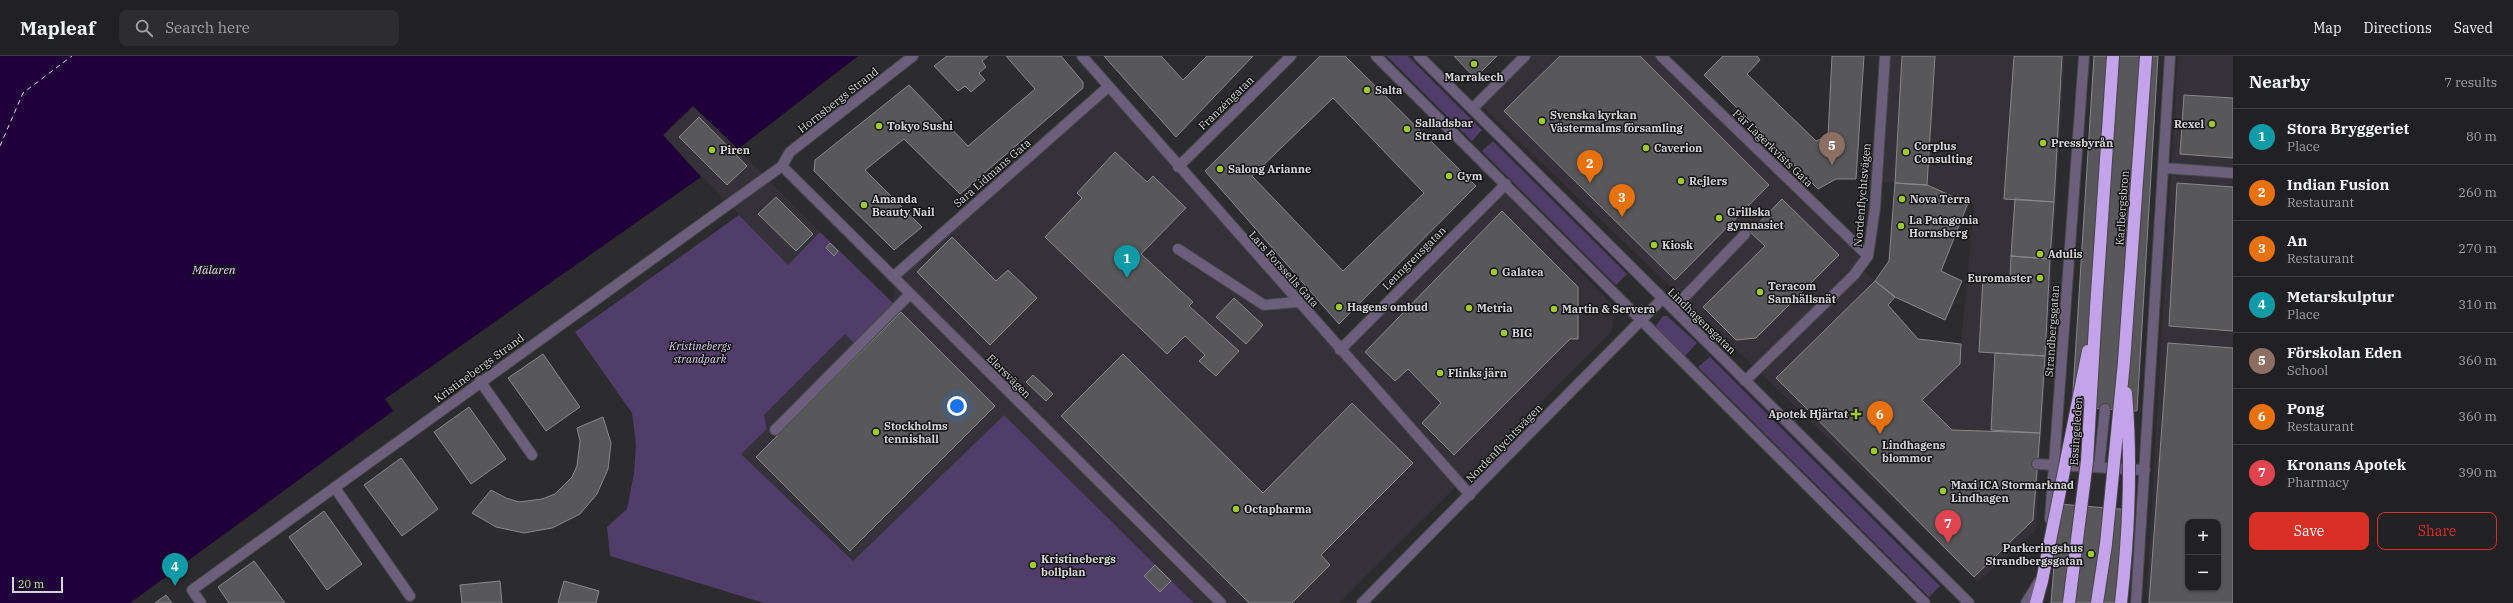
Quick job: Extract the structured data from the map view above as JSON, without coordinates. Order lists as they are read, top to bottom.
{
  "streets": {
    "highway": ["Karlbergsbron", "Essingeleden"],
    "street": [
      "Hornsbergs Strand",
      "Franzéngatan",
      "Pär Lagerkvists Gata",
      "Sara Lidmans Gata",
      "Nordenflychtsvägen",
      "Lenngrensgatan",
      "Lars Forssells Gata",
      "Lindhagensgatan",
      "Strandbergsgatan",
      "Kristinebergs Strand",
      "Elersvägen"
    ]
  },
  "crossings": [
    ["Hornsbergs Strand", "Kristinebergs Strand"],
    ["Hornsbergs Strand", "Elersvägen"],
    ["Franzéngatan", "Lars Forssells Gata"],
    ["Pär Lagerkvists Gata", "Nordenflychtsvägen"],
    ["Sara Lidmans Gata", "Lars Forssells Gata"],
    ["Sara Lidmans Gata", "Elersvägen"],
    ["Nordenflychtsvägen", "Lars Forssells Gata"],
    ["Nordenflychtsvägen", "Lindhagensgatan"],
    ["Karlbergsbron", "Essingeleden"],
    ["Lenngrensgatan", "Lars Forssells Gata"],
    ["Kristinebergs Strand", "Elersvägen"]
  ],
  "water": ["Mälaren"],
  "parks": ["Kristinebergs strandpark"],
  "places": {
    "other": [
      "Marrakech",
      "Salta",
      "Svenska kyrkan Västermalms församling",
      "Rexel",
      "Tokyo Sushi",
      "Salladsbar Strand",
      "Pressbyrån",
      "Caverion",
      "Piren",
      "Corplus Consulting",
      "Salong Arianne",
      "Gym",
      "Rejlers",
      "Nova Terra",
      "Amanda Beauty Nail",
      "Grillska gymnasiet",
      "La Patagonia Hornsberg",
      "Kiosk",
      "Adulis",
      "Galatea",
      "Euromaster",
      "Teracom Samhällsnät",
      "Hagens ombud",
      "Metria",
      "Martin & Servera",
      "BIG",
      "Flinks järn",
      "Stockholms tennishall",
      "Lindhagens blommor",
      "Maxi ICA Stormarknad Lindhagen",
      "Octapharma",
      "Parkeringshus Strandbergsgatan",
      "Kristinebergs bollplan"
    ],
    "health": ["Apotek Hjärtat"]
  },
  "scale_bar": "20 m",
  "page": {
    "header": "Mapleaf",
    "search": "Search here",
    "nav": ["Map", "Directions", "Saved"],
    "heading": ["Nearby", "7 results"],
    "list": [
      {
        "mark": "1",
        "name": "Stora Bryggeriet",
        "note": "Place",
        "value": "80 m"
      },
      {
        "mark": "2",
        "name": "Indian Fusion",
        "note": "Restaurant",
        "value": "260 m"
      },
      {
        "mark": "3",
        "name": "An",
        "note": "Restaurant",
        "value": "270 m"
      },
      {
        "mark": "4",
        "name": "Metarskulptur",
        "note": "Place",
        "value": "310 m"
      },
      {
        "mark": "5",
        "name": "Förskolan Eden",
        "note": "School",
        "value": "360 m"
      },
      {
        "mark": "6",
        "name": "Pong",
        "note": "Restaurant",
        "value": "360 m"
      },
      {
        "mark": "7",
        "name": "Kronans Apotek",
        "note": "Pharmacy",
        "value": "390 m"
      }
    ],
    "pins": [
      "5",
      "2",
      "3",
      "1",
      "6",
      "7",
      "4"
    ],
    "buttons": ["Save", "Share"],
    "map_buttons": ["+", "−"],
    "scale": "20 m"
  }
}
